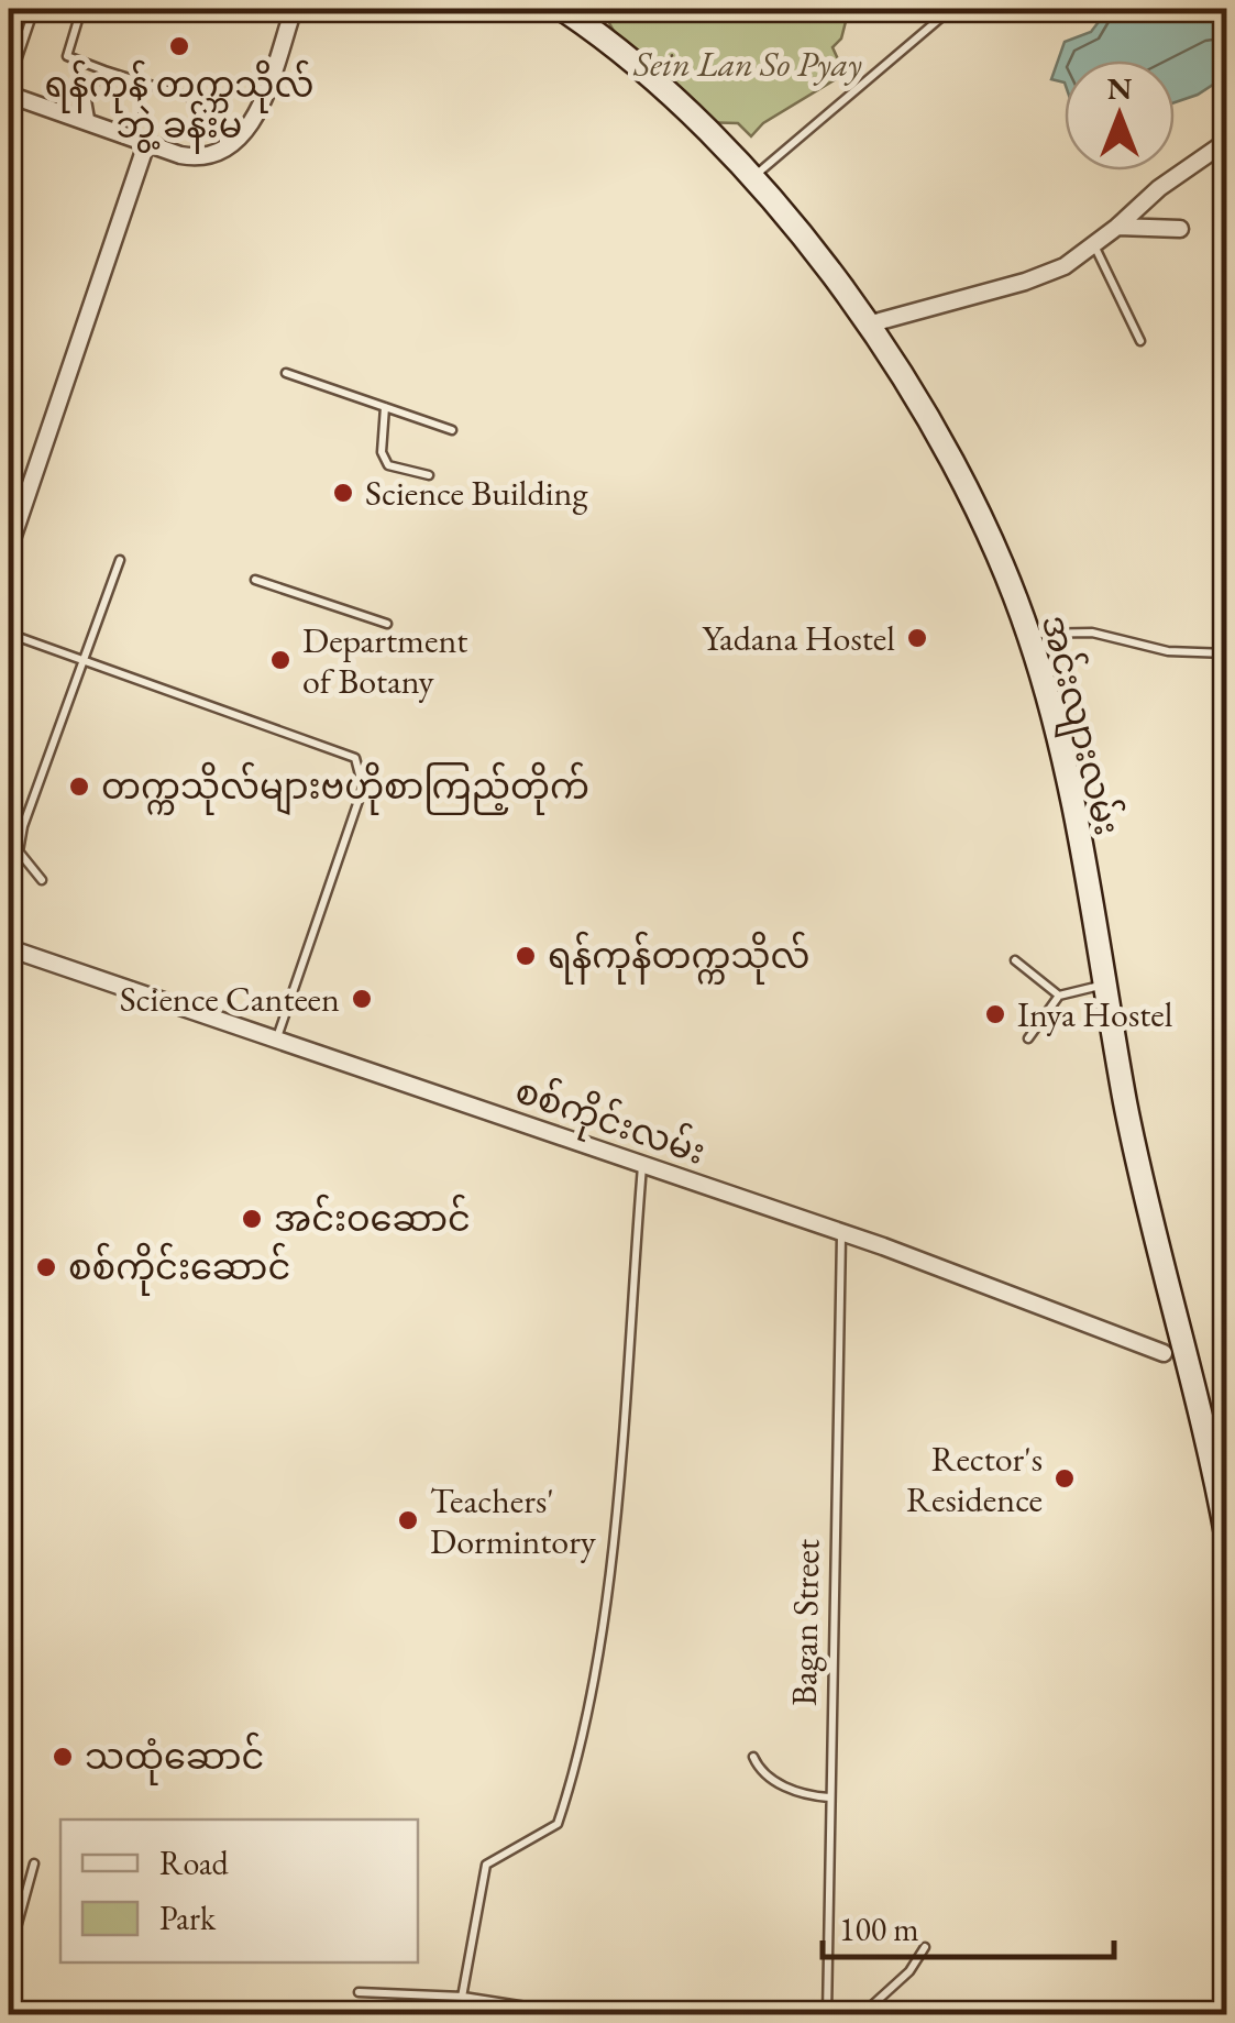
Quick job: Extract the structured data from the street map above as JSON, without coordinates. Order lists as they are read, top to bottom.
{
  "streets": {
    "main road": ["အင်းလျားလမ်း"],
    "street": ["စစ်ကိုင်းလမ်း"],
    "lane": ["Bagan Street"]
  },
  "crossings": [
    ["အင်းလျားလမ်း", "စစ်ကိုင်းလမ်း"],
    ["စစ်ကိုင်းလမ်း", "Bagan Street"]
  ],
  "parks": ["Sein Lan So Pyay"],
  "places": [
    "ရန်ကုန် တက္ကသိုလ် ဘွဲ့ ခန်းမ",
    "Science Building",
    "Yadana Hostel",
    "Department of Botany",
    "တက္ကသိုလ်များဗဟိုစာကြည့်တိုက်",
    "ရန်ကုန်တက္ကသိုလ်",
    "Science Canteen",
    "Inya Hostel",
    "အင်းဝ‌ဆောင်",
    "စစ်ကိုင်းဆောင်",
    "Rector's Residence",
    "Teachers' Dormintory",
    "သထုံဆောင်"
  ],
  "legend": ["Road", "Park"],
  "scale_bar": "100 m",
  "north": "top"
}
